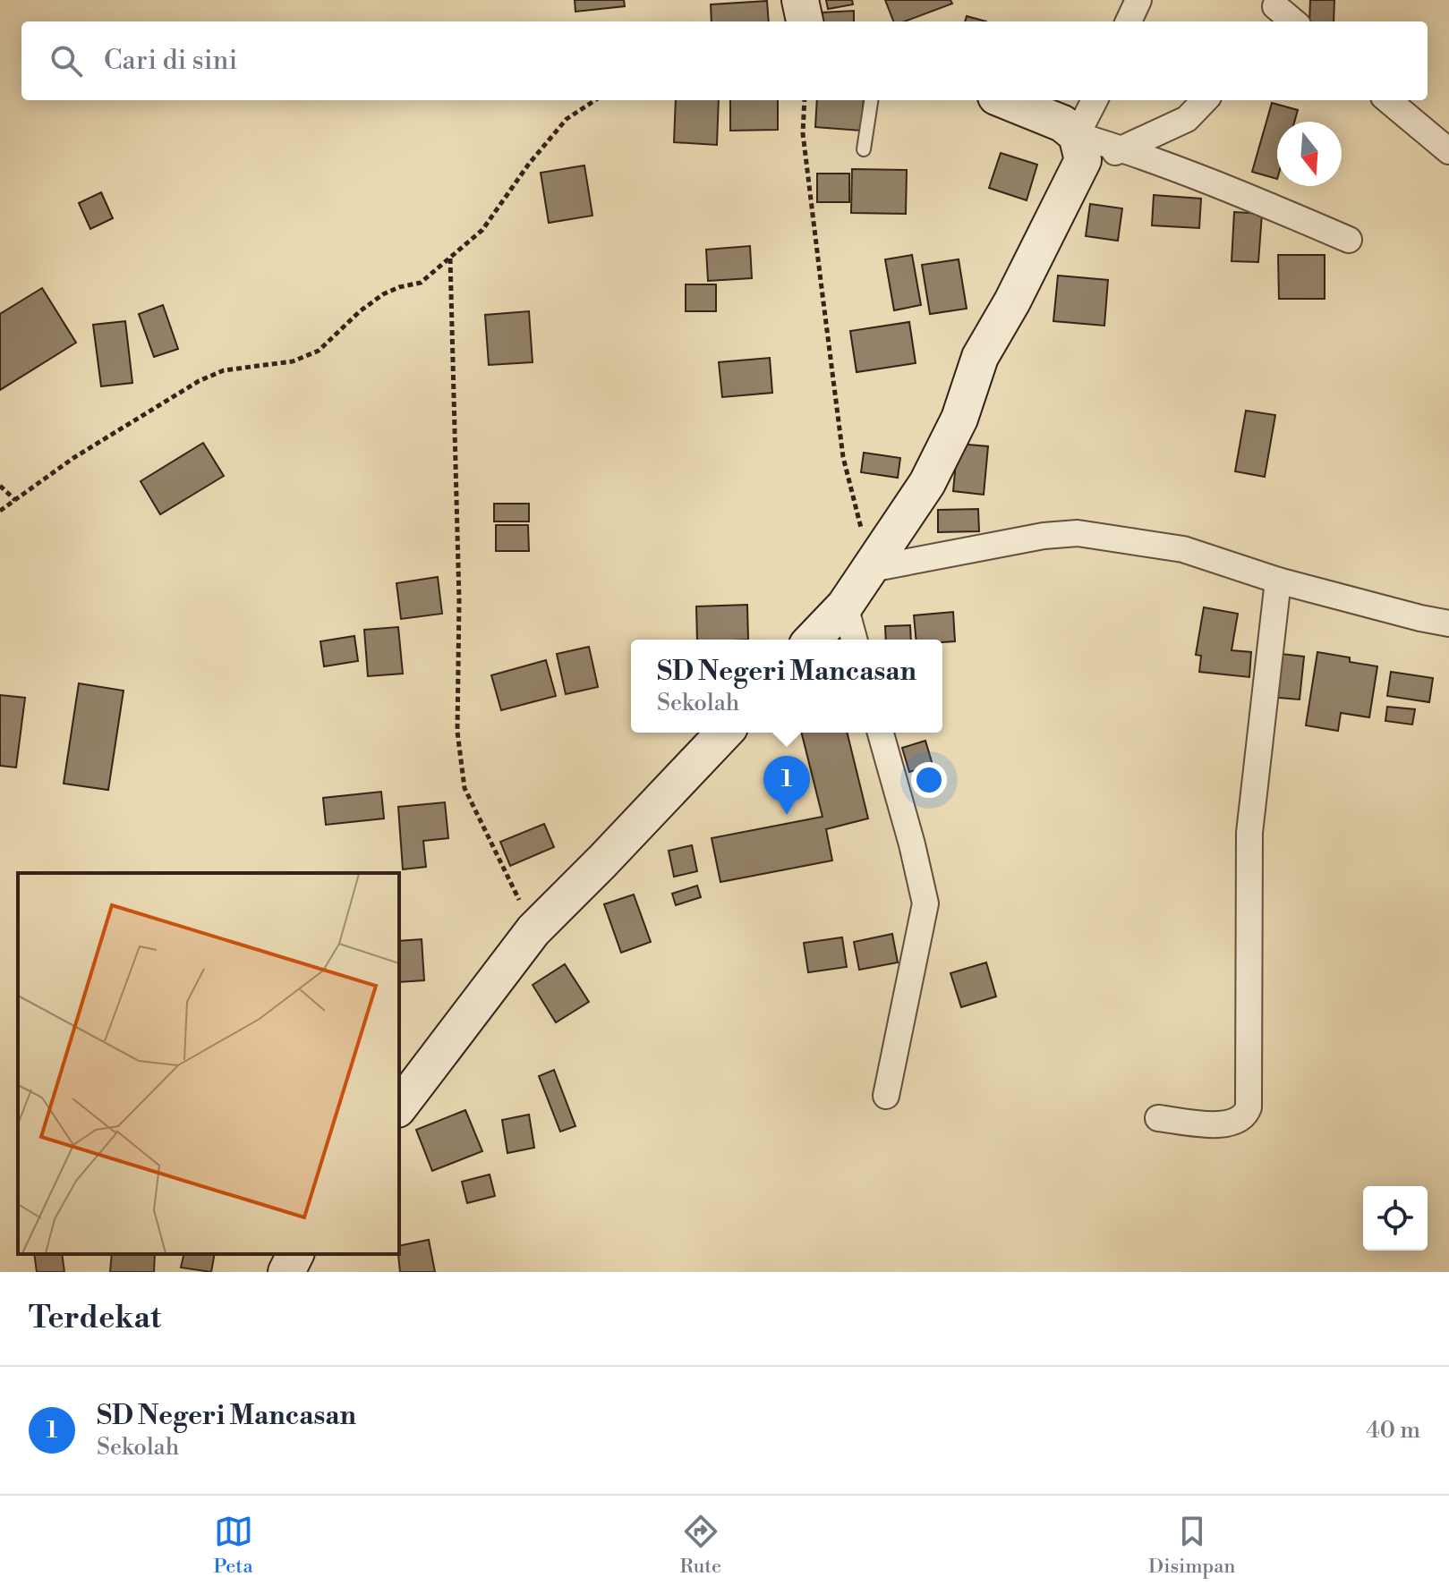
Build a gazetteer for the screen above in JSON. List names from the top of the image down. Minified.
{"north":"bottom","page":{"search":"Cari di sini","popup":["SD Negeri Mancasan","Sekolah"],"pins":"1","heading":"Terdekat","list":[{"mark":"1","name":"SD Negeri Mancasan","note":"Sekolah","value":"40 m"}],"nav":["Peta","Rute","Disimpan"]}}
